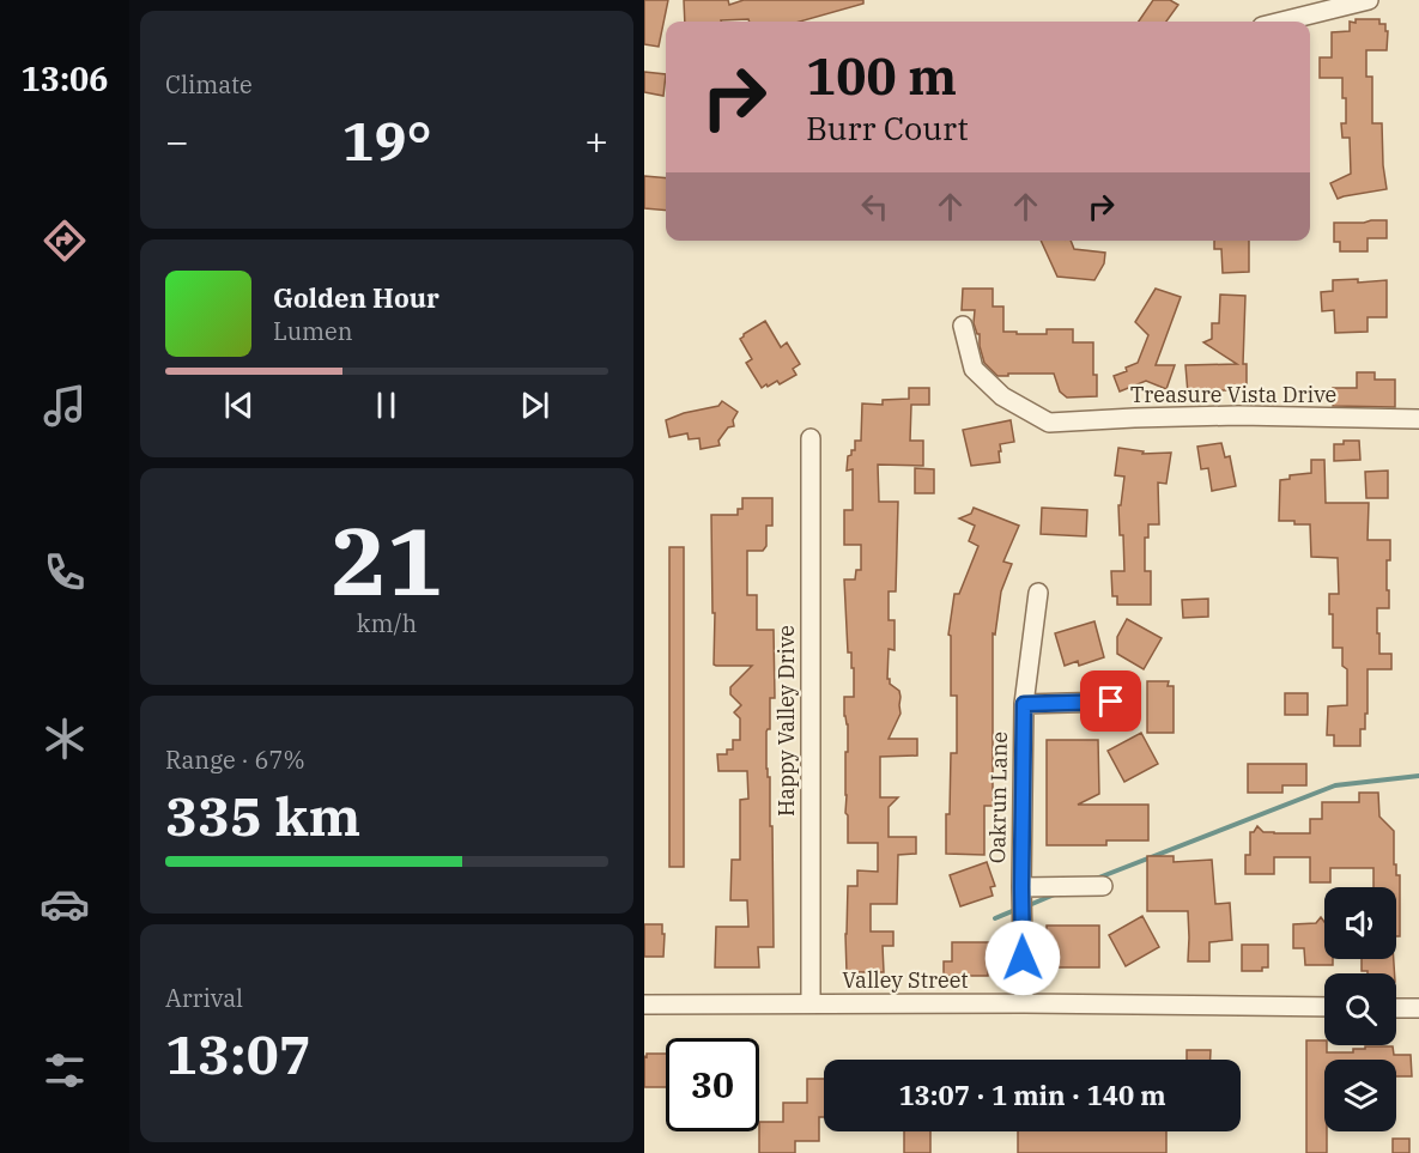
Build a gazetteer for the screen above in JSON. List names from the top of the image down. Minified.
{"streets":{"street":["Treasure Vista Drive","Happy Valley Drive","Oakrun Lane","Valley Street"]},"crossings":[["Happy Valley Drive","Valley Street"],["Oakrun Lane","Valley Street"]],"page":{"tabs":"13:06","tile":["Climate",["21","km/h"],["Range · 67%","335 km"],["Arrival","13:07"]],"turn":["100 m","Burr Court"],"heat":["−","19°","+"],"song":["Golden Hour","Lumen"],"limit":"30","trip":"13:07 · 1 min · 140 m"}}
